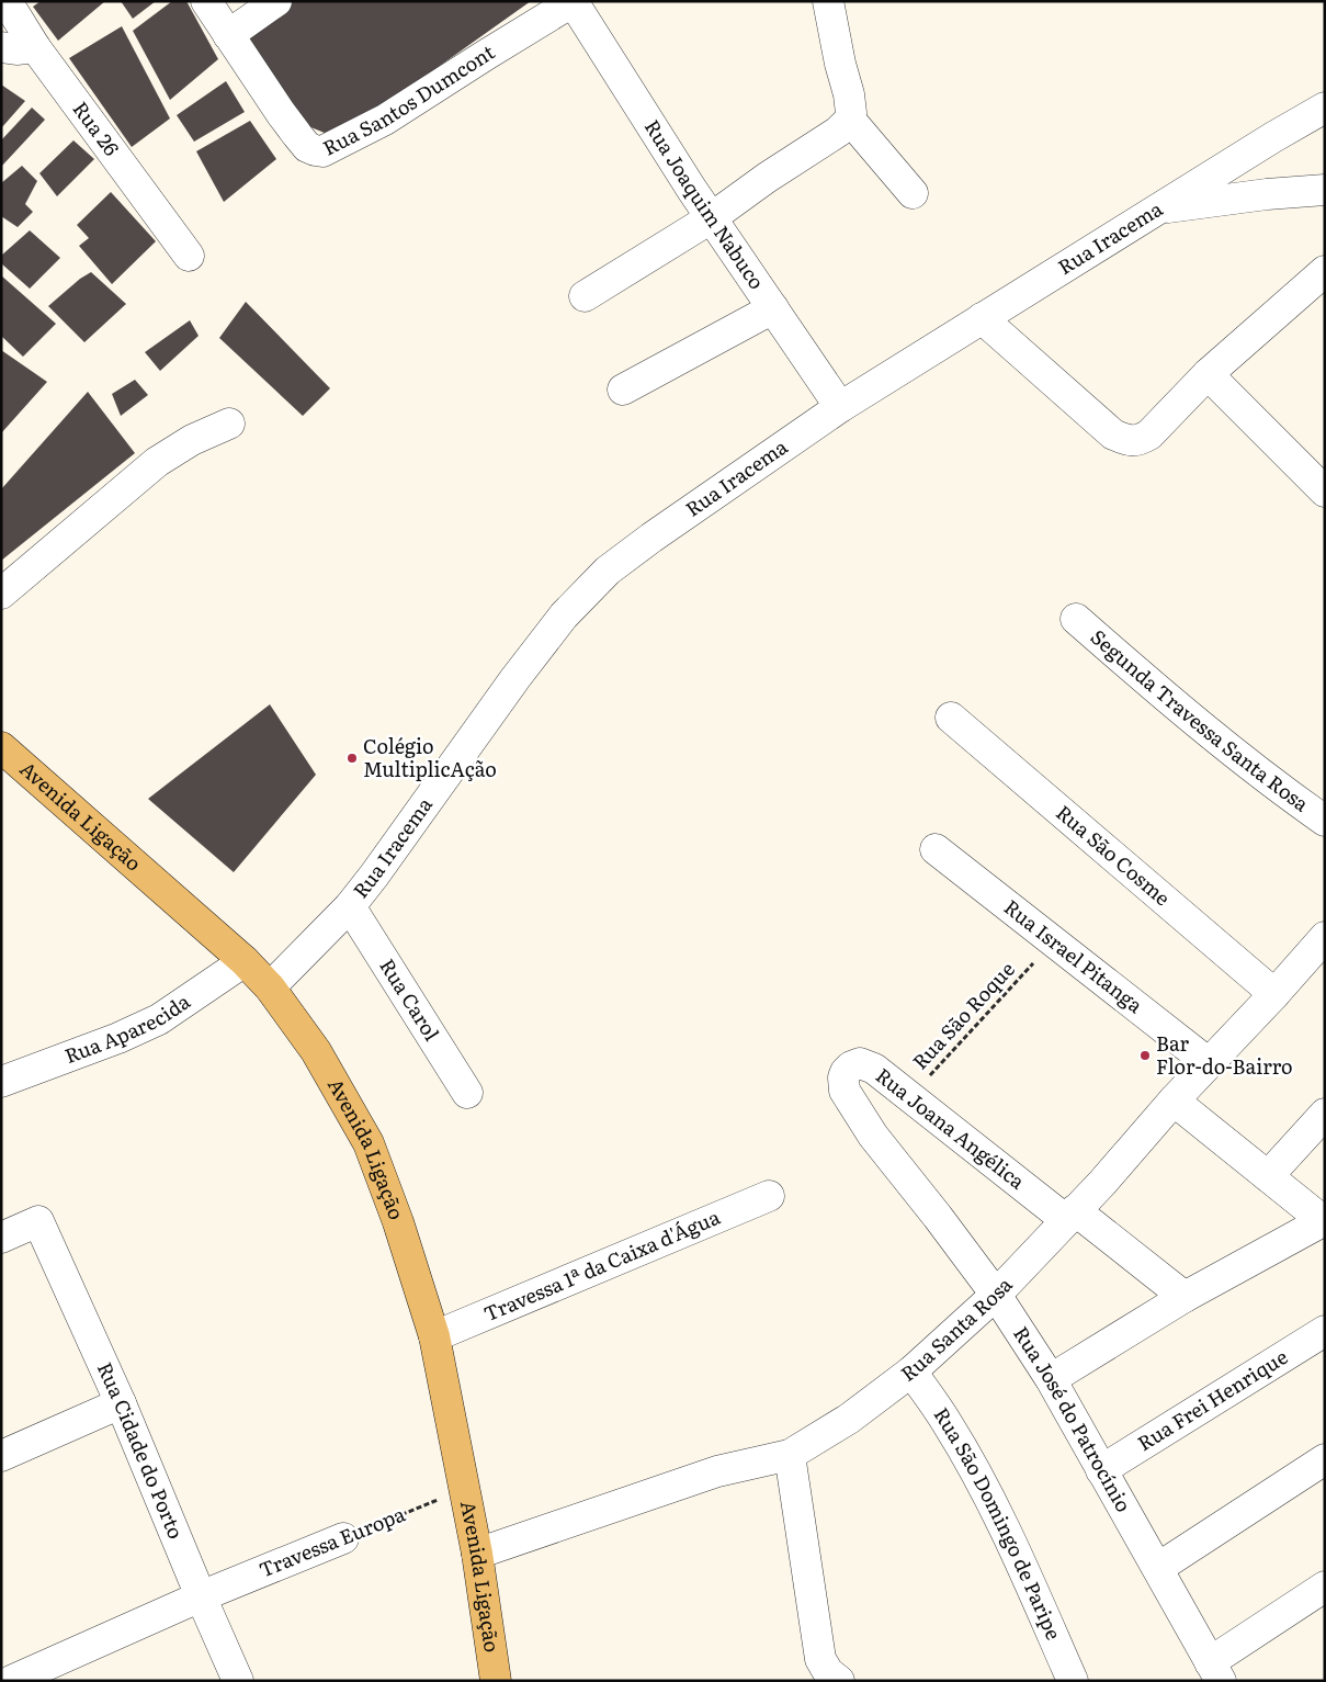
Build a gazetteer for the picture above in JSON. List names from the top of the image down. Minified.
{"streets":{"main road":["Avenida Ligação"],"street":["Rua Santos Dumcont","Rua 26","Rua Joaquim Nabuco","Rua Iracema","Segunda Travessa Santa Rosa","Rua São Cosme","Rua Israel Pitanga","Rua Carol","Rua Aparecida","Rua Joana Angélica","Travessa 1ª da Caixa d'Água","Rua Santa Rosa","Rua Frei Henrique","Rua José do Patrocínio","Rua Cidade do Porto","Rua São Domingo de Paripe","Travessa Europa"],"path":["Rua São Roque"]},"crossings":[["Rua Santos Dumcont","Rua Joaquim Nabuco"],["Rua Joaquim Nabuco","Rua Iracema"],["Rua Iracema","Avenida Ligação"],["Rua Iracema","Rua Carol"],["Avenida Ligação","Rua Aparecida"],["Avenida Ligação","Travessa 1ª da Caixa d'Água"],["Avenida Ligação","Rua Santa Rosa"],["Avenida Ligação","Travessa Europa"],["Rua São Cosme","Rua Santa Rosa"],["Rua Israel Pitanga","Rua São Roque"],["Rua Israel Pitanga","Rua Santa Rosa"],["Rua São Roque","Rua Joana Angélica"],["Rua Joana Angélica","Rua Santa Rosa"],["Rua Joana Angélica","Rua José do Patrocínio"],["Rua Santa Rosa","Rua José do Patrocínio"],["Rua Santa Rosa","Rua São Domingo de Paripe"],["Rua Frei Henrique","Rua José do Patrocínio"],["Rua Cidade do Porto","Travessa Europa"]],"places":["Colégio MultiplicAção","Bar Flor-do-Bairro"]}
